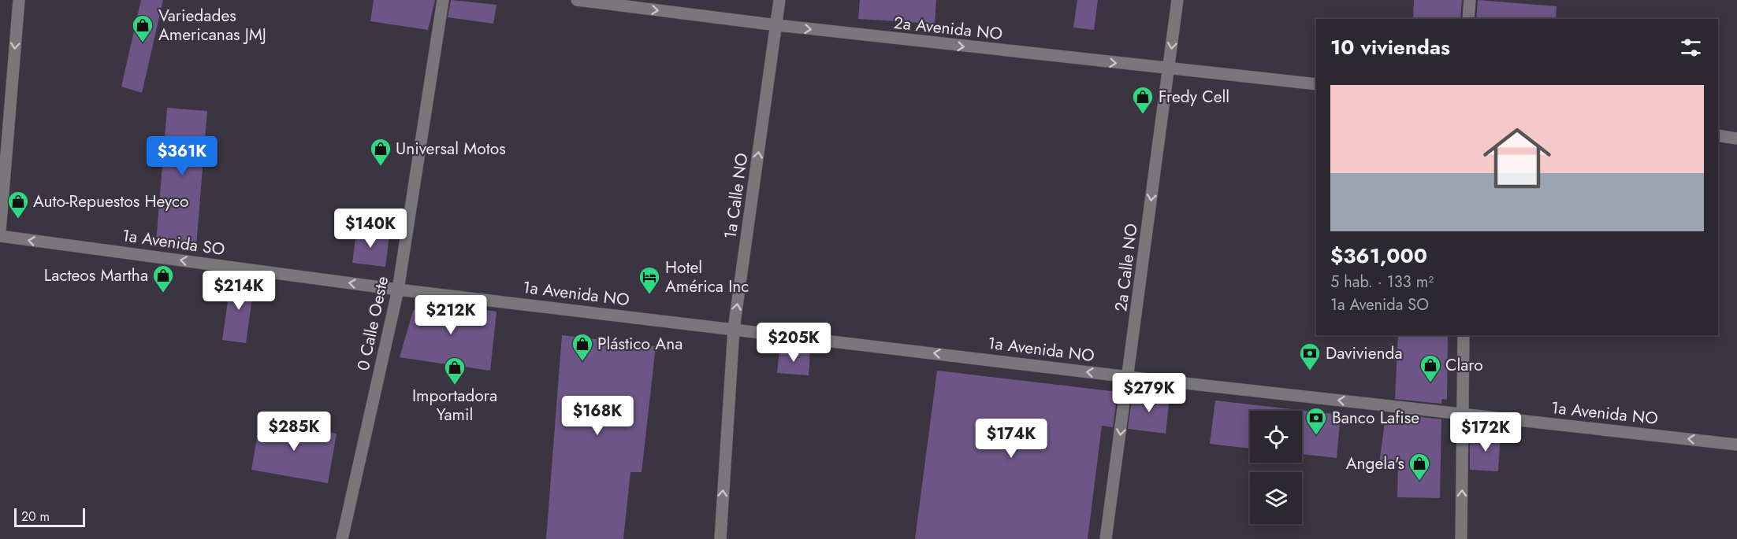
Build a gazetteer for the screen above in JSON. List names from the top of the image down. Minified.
{"streets":{"street":["2a Avenida NO","1a Calle NO","1a Avenida SO","2a Calle NO","1a Avenida NO","0 Calle Oeste"]},"crossings":[["2a Avenida NO","1a Calle NO"],["2a Avenida NO","2a Calle NO"],["1a Calle NO","1a Avenida NO"],["1a Avenida SO","1a Avenida NO"],["1a Avenida SO","0 Calle Oeste"],["2a Calle NO","1a Avenida NO"],["1a Avenida NO","0 Calle Oeste"]],"one_way":["2a Avenida NO","1a Calle NO","1a Avenida SO","2a Calle NO","1a Avenida NO"],"places":{"shop":["Variedades Americanas JMJ","Fredy Cell","Universal Motos","Auto-Repuestos Heyco","Lacteos Martha","Plástico Ana","Claro","Importadora Yamil","Angela's"],"hotel":["Hotel América Inc"],"bank":["Davivienda","Banco Lafise"]},"scale_bar":"20 m","page":{"heading":"10 viviendas","list":[{"name":"$361,000","note":"5 hab. · 133 m² · 1a Avenida SO"}],"price":["$361K","$140K","$214K","$212K","$205K","$279K","$168K","$285K","$172K","$174K"],"scale":"20 m"}}
